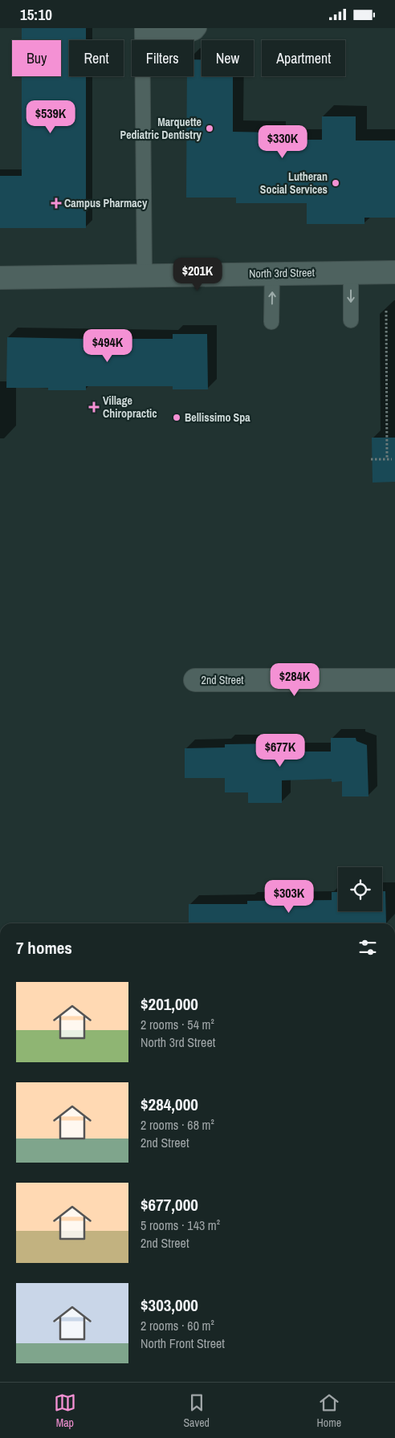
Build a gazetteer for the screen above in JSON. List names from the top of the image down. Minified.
{"streets":{"street":["North 3rd Street","2nd Street"]},"places":{"other":["Marquette Pediatric Dentistry","Lutheran Social Services","Bellissimo Spa"],"health":["Campus Pharmacy","Village Chiropractic"]},"page":{"status":"15:10","chip":["Buy","Rent","Filters","New","Apartment"],"price":["$539K","$330K","$201K","$494K","$284K","$677K","$303K"],"heading":"7 homes","list":[{"name":"$201,000","note":"2 rooms · 54 m² · North 3rd Street"},{"name":"$284,000","note":"2 rooms · 68 m² · 2nd Street"},{"name":"$677,000","note":"5 rooms · 143 m² · 2nd Street"},{"name":"$303,000","note":"2 rooms · 60 m² · North Front Street"}],"tabs":["Map","Saved","Home"]}}
